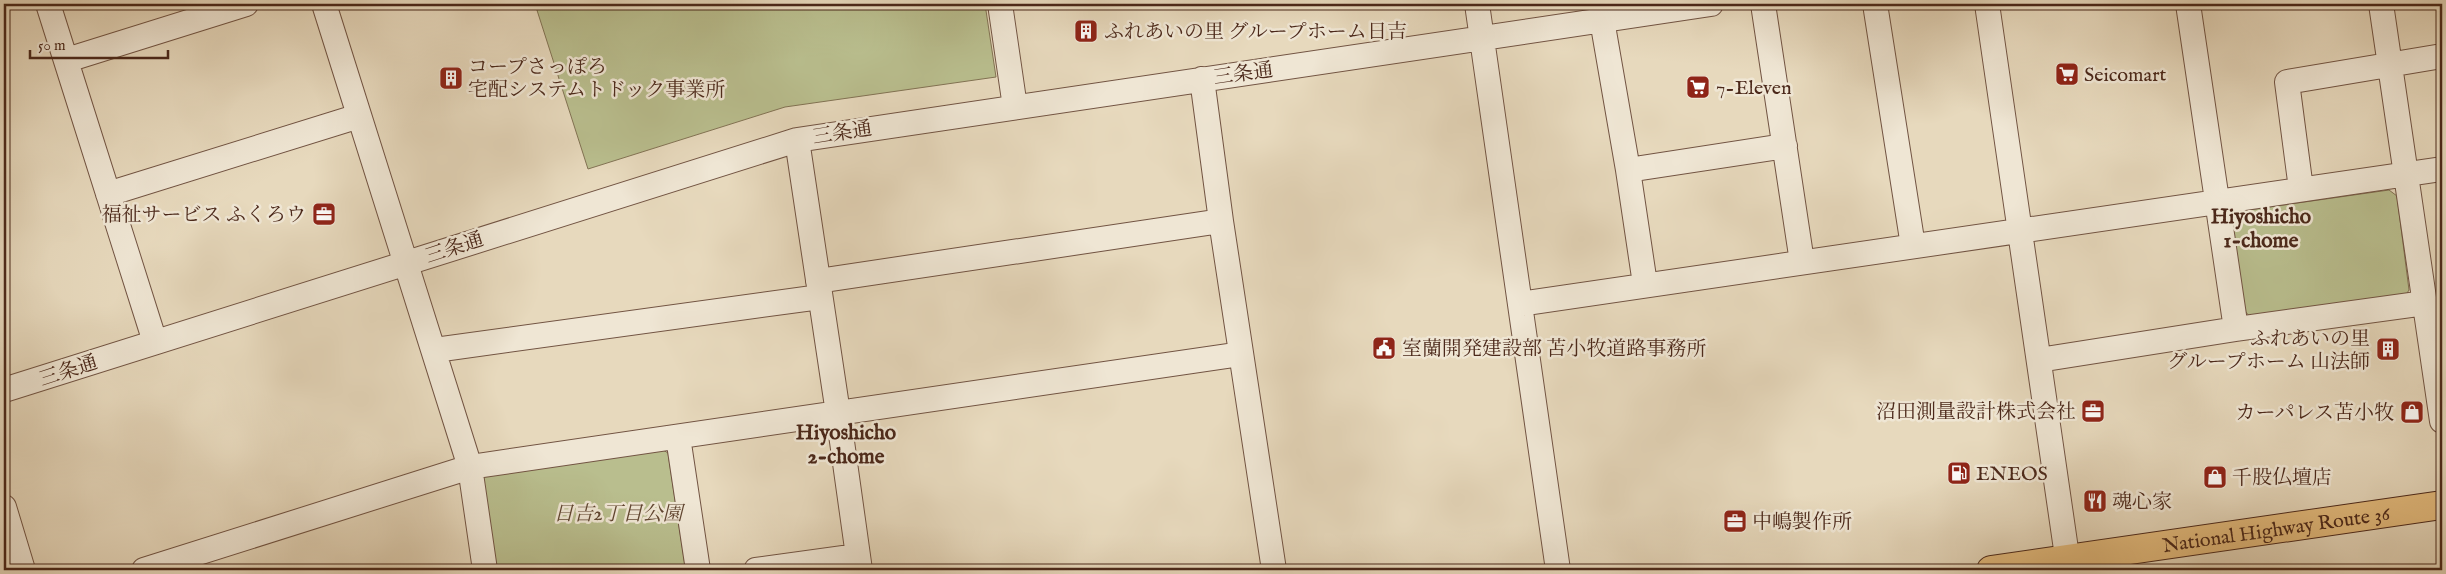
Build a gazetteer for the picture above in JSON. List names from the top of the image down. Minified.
{"streets":{"highway":["National Highway Route 36"],"street":["三条通"]},"districts":["Hiyoshicho 1-chome","Hiyoshicho 2-chome"],"parks":["日吉2丁目公園"],"places":{"building":["ふれあいの里 グループホーム日吉","コープさっぽろ 宅配システムトドック事業所","ふれあいの里 グループホーム 山法師"],"supermarket":["Seicomart","7-Eleven"],"office":["福祉サービス ふくろウ","沼田測量設計株式会社","中嶋製作所"],"public building":["室蘭開発建設部 苫小牧道路事務所"],"shop":["カーパレス苫小牧","千股仏壇店"],"fuel station":["ENEOS"],"restaurant":["魂心家"]},"scale_bar":"50 m"}
